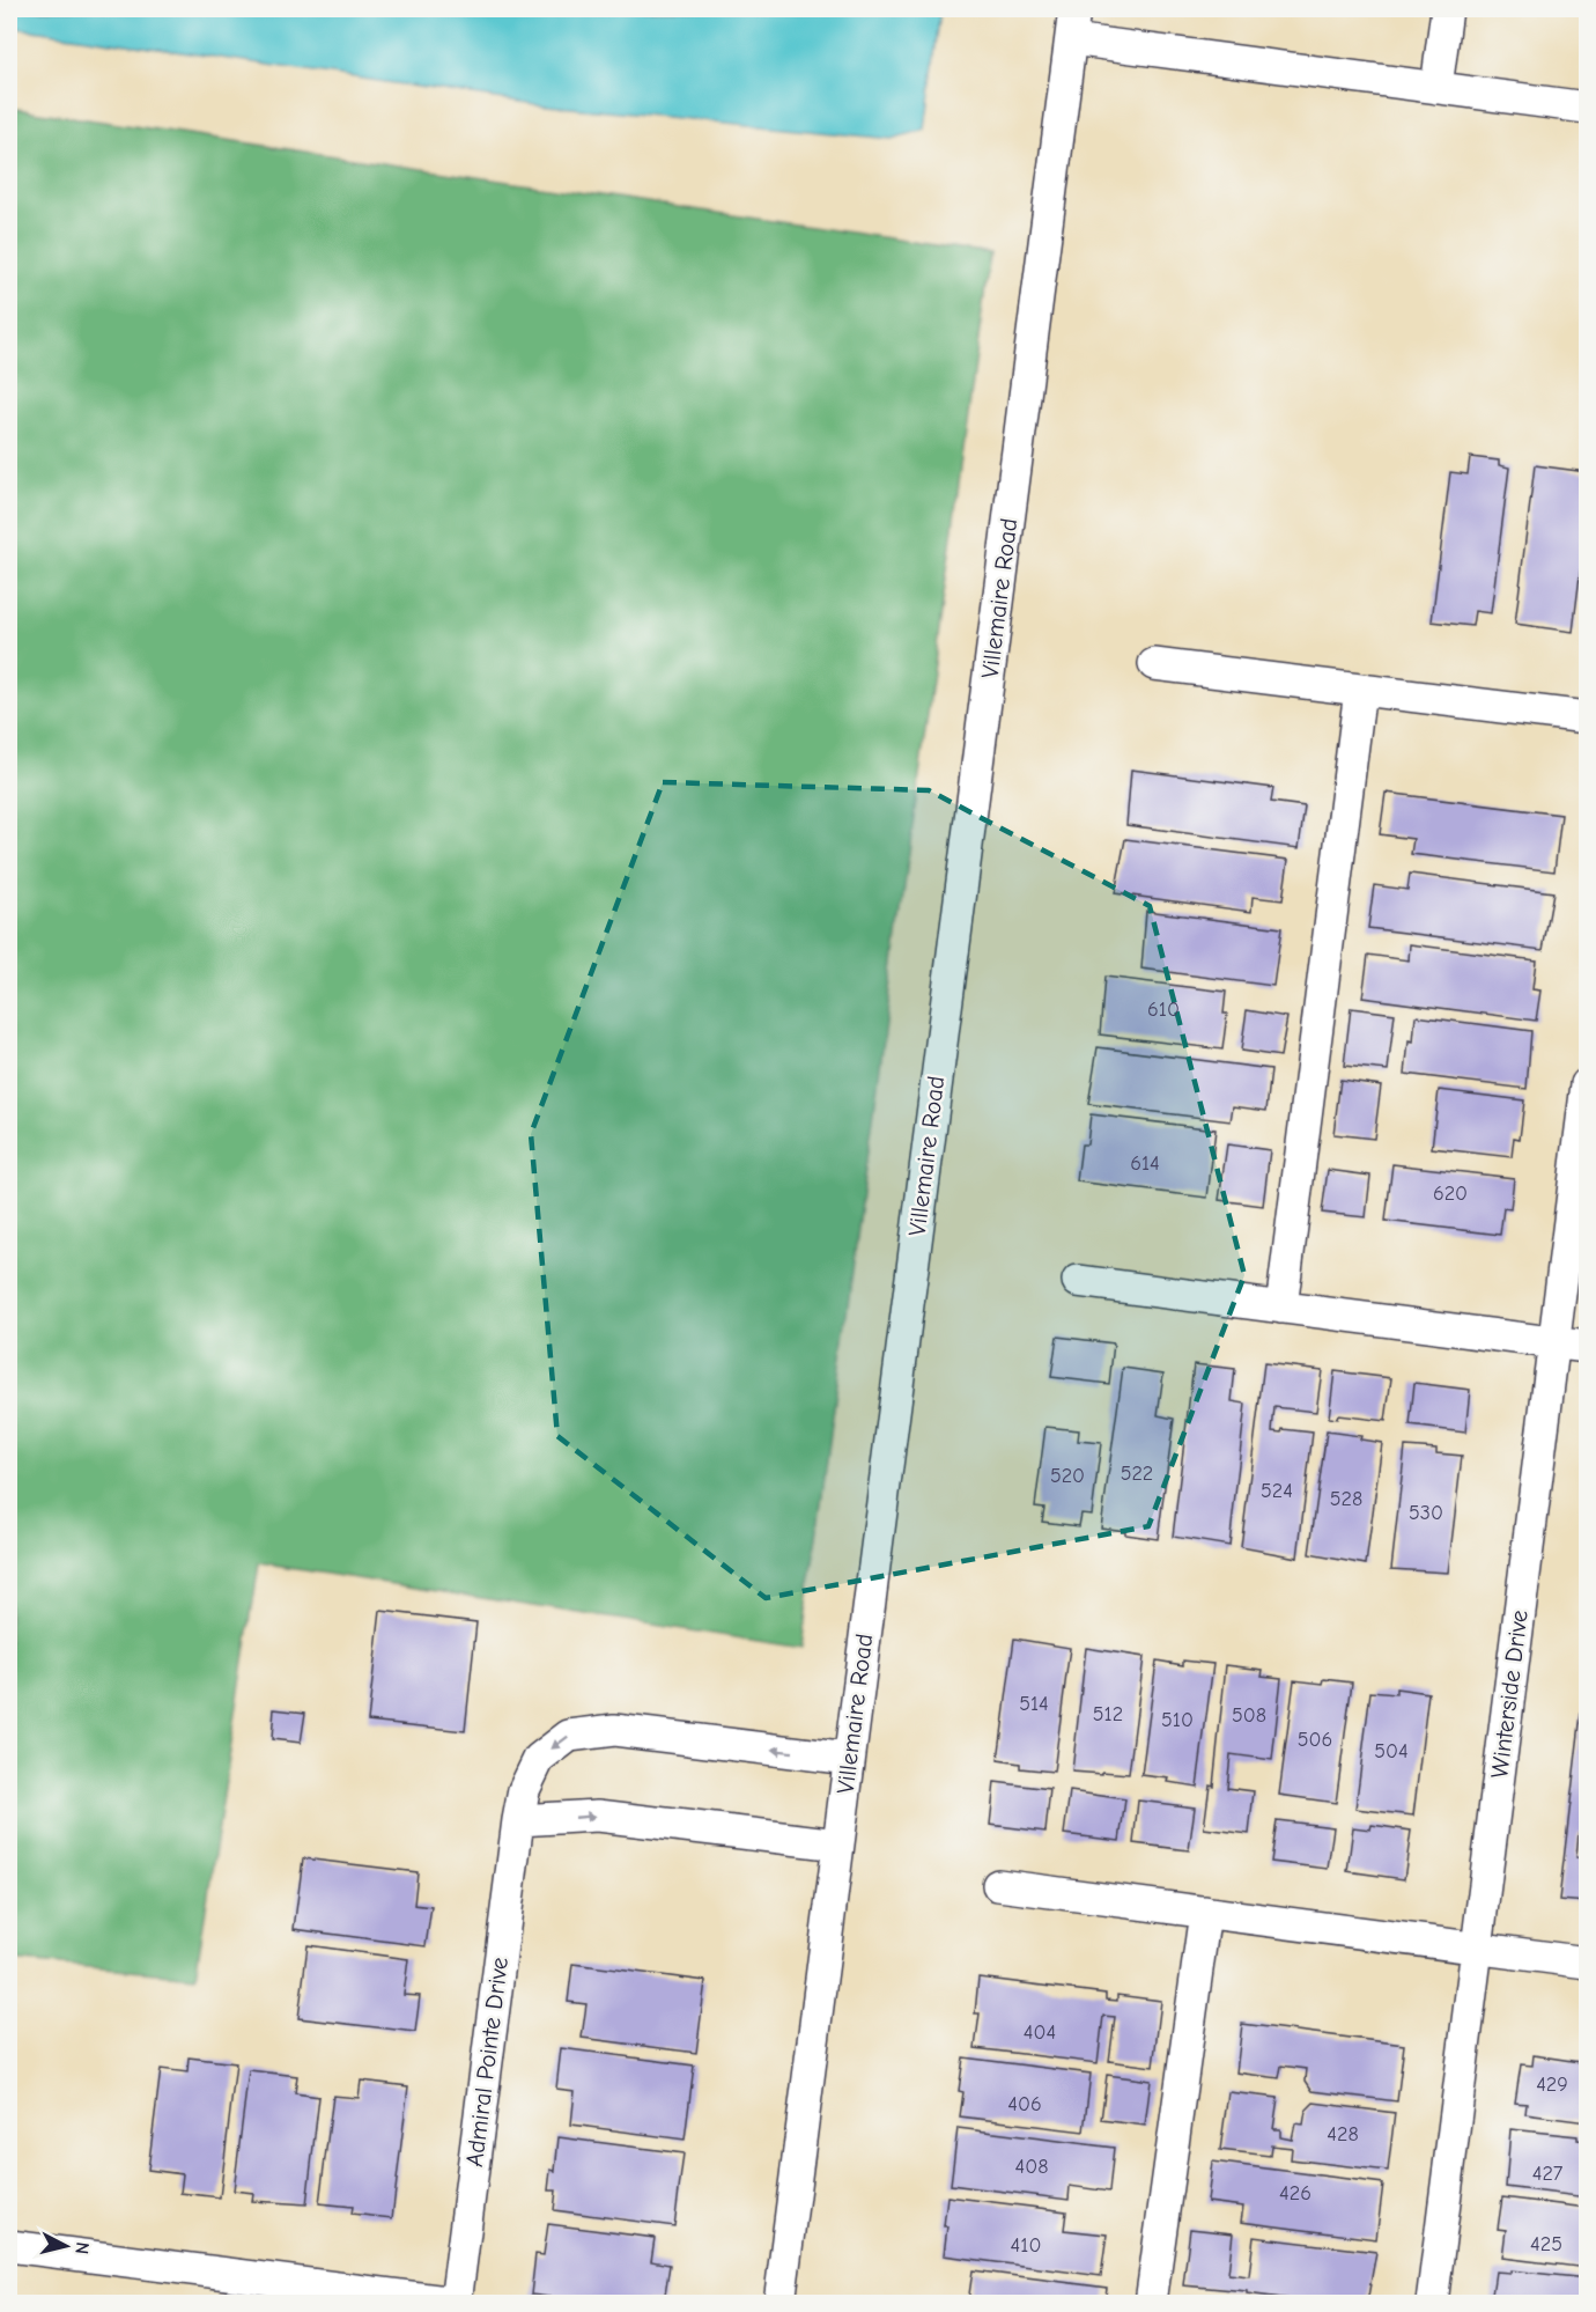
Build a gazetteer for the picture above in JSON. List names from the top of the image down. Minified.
{"streets":{"street":["Villemaire Road","Winterside Drive","Admiral Pointe Drive"]},"crossings":[["Villemaire Road","Admiral Pointe Drive"]],"house_numbers":["610","614","620","522","520","524","528","530","514","512","508","510","506","504","404","429","406","428","408","427","426","425","410"],"north":"right"}
